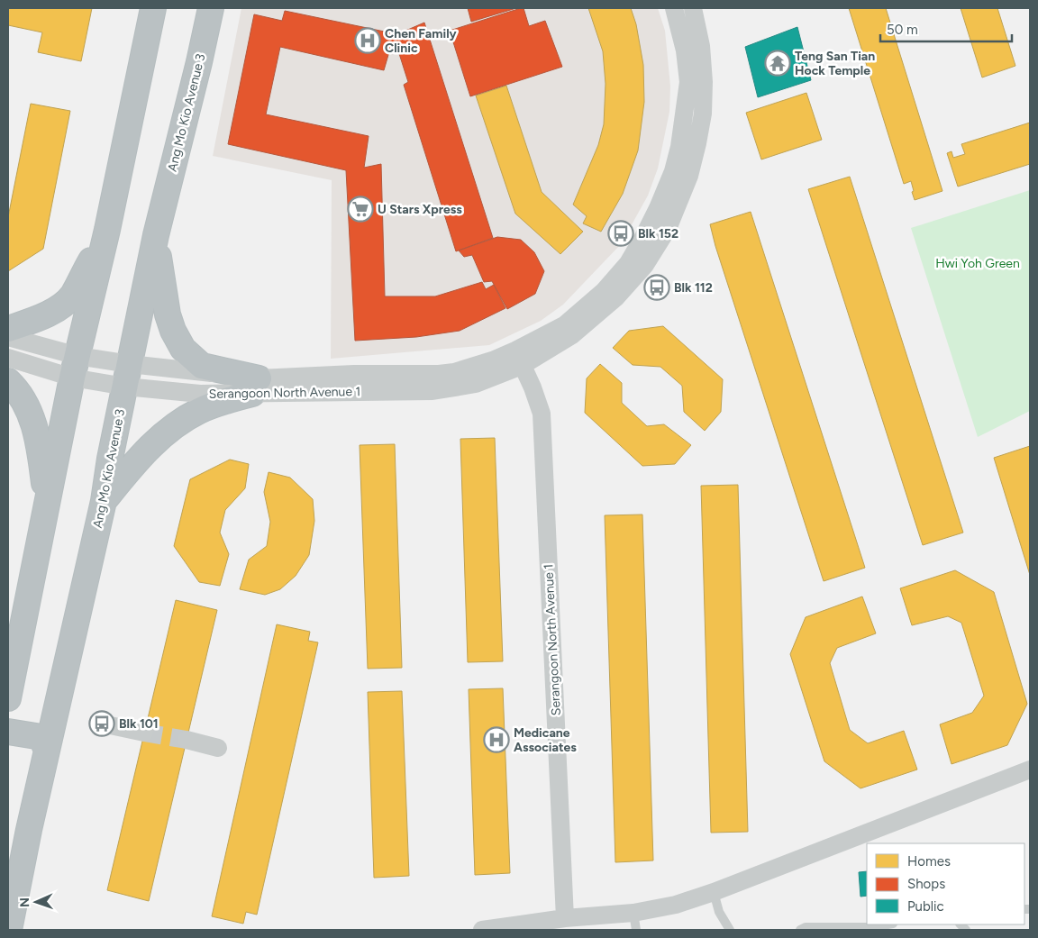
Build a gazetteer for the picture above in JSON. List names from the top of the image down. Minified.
{"streets":{"highway":["Ang Mo Kio Avenue 3"],"street":["Serangoon North Avenue 1"]},"crossings":[["Ang Mo Kio Avenue 3","Serangoon North Avenue 1"]],"parks":["Hwi Yoh Green"],"places":{"hospital":["Chen Family Clinic","Medicane Associates"],"temple":["Teng San Tian Hock Temple"],"supermarket":["U Stars Xpress"],"bus stop":["Blk 152","Blk 112","Blk 101"]},"legend":["Homes","Shops","Public"],"scale_bar":"50 m","north":"left"}
